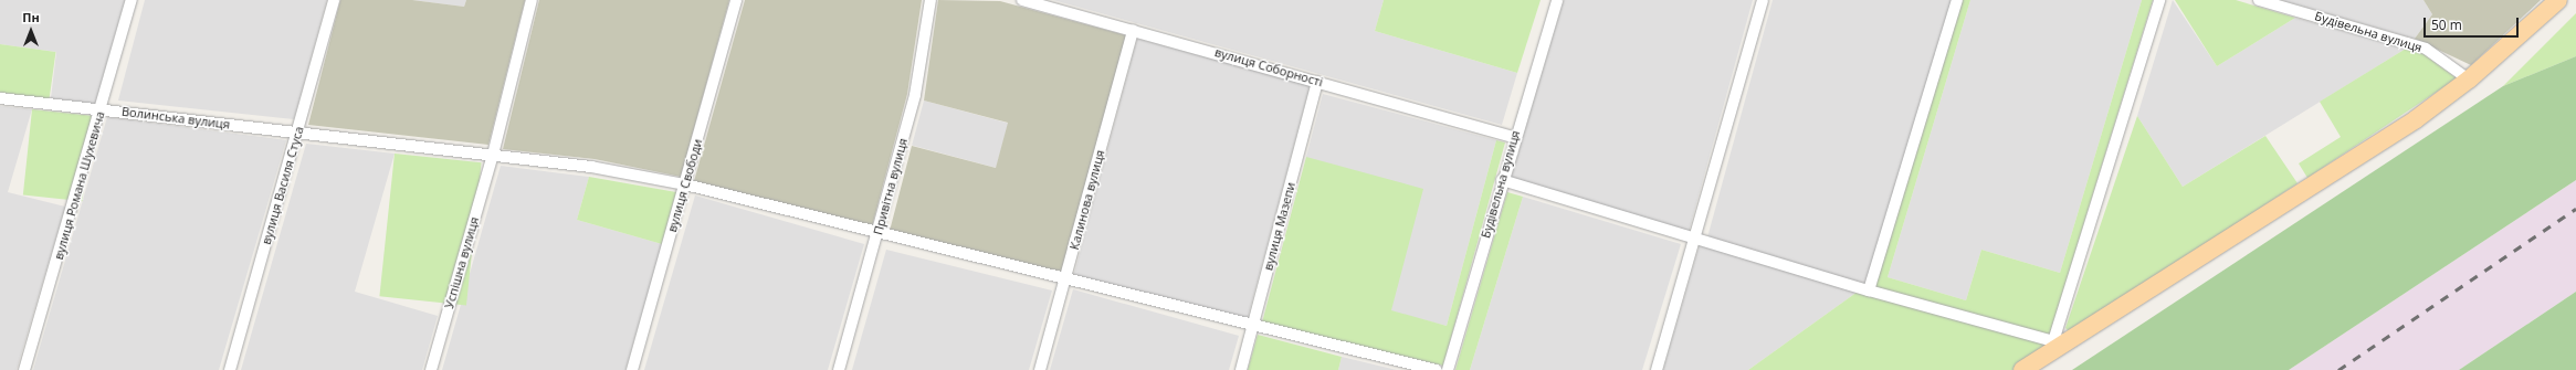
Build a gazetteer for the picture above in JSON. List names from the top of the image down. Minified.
{"streets":{"street":["Будівельна вулиця","вулиця Соборності","Волинська вулиця","вулиця Романа Шухевича","вулиця Василя Стуса","вулиця Свободи","Привітна вулиця","Калинова вулиця","вулиця Мазепи","Успішна вулиця"]},"crossings":[["Будівельна вулиця","вулиця Соборності"],["вулиця Соборності","Калинова вулиця"],["вулиця Соборності","вулиця Мазепи"],["Волинська вулиця","вулиця Романа Шухевича"],["Волинська вулиця","вулиця Василя Стуса"],["Волинська вулиця","вулиця Свободи"],["Волинська вулиця","Привітна вулиця"],["Волинська вулиця","Калинова вулиця"],["Волинська вулиця","вулиця Мазепи"],["Волинська вулиця","Успішна вулиця"]],"scale_bar":"50 m","north":"top"}
